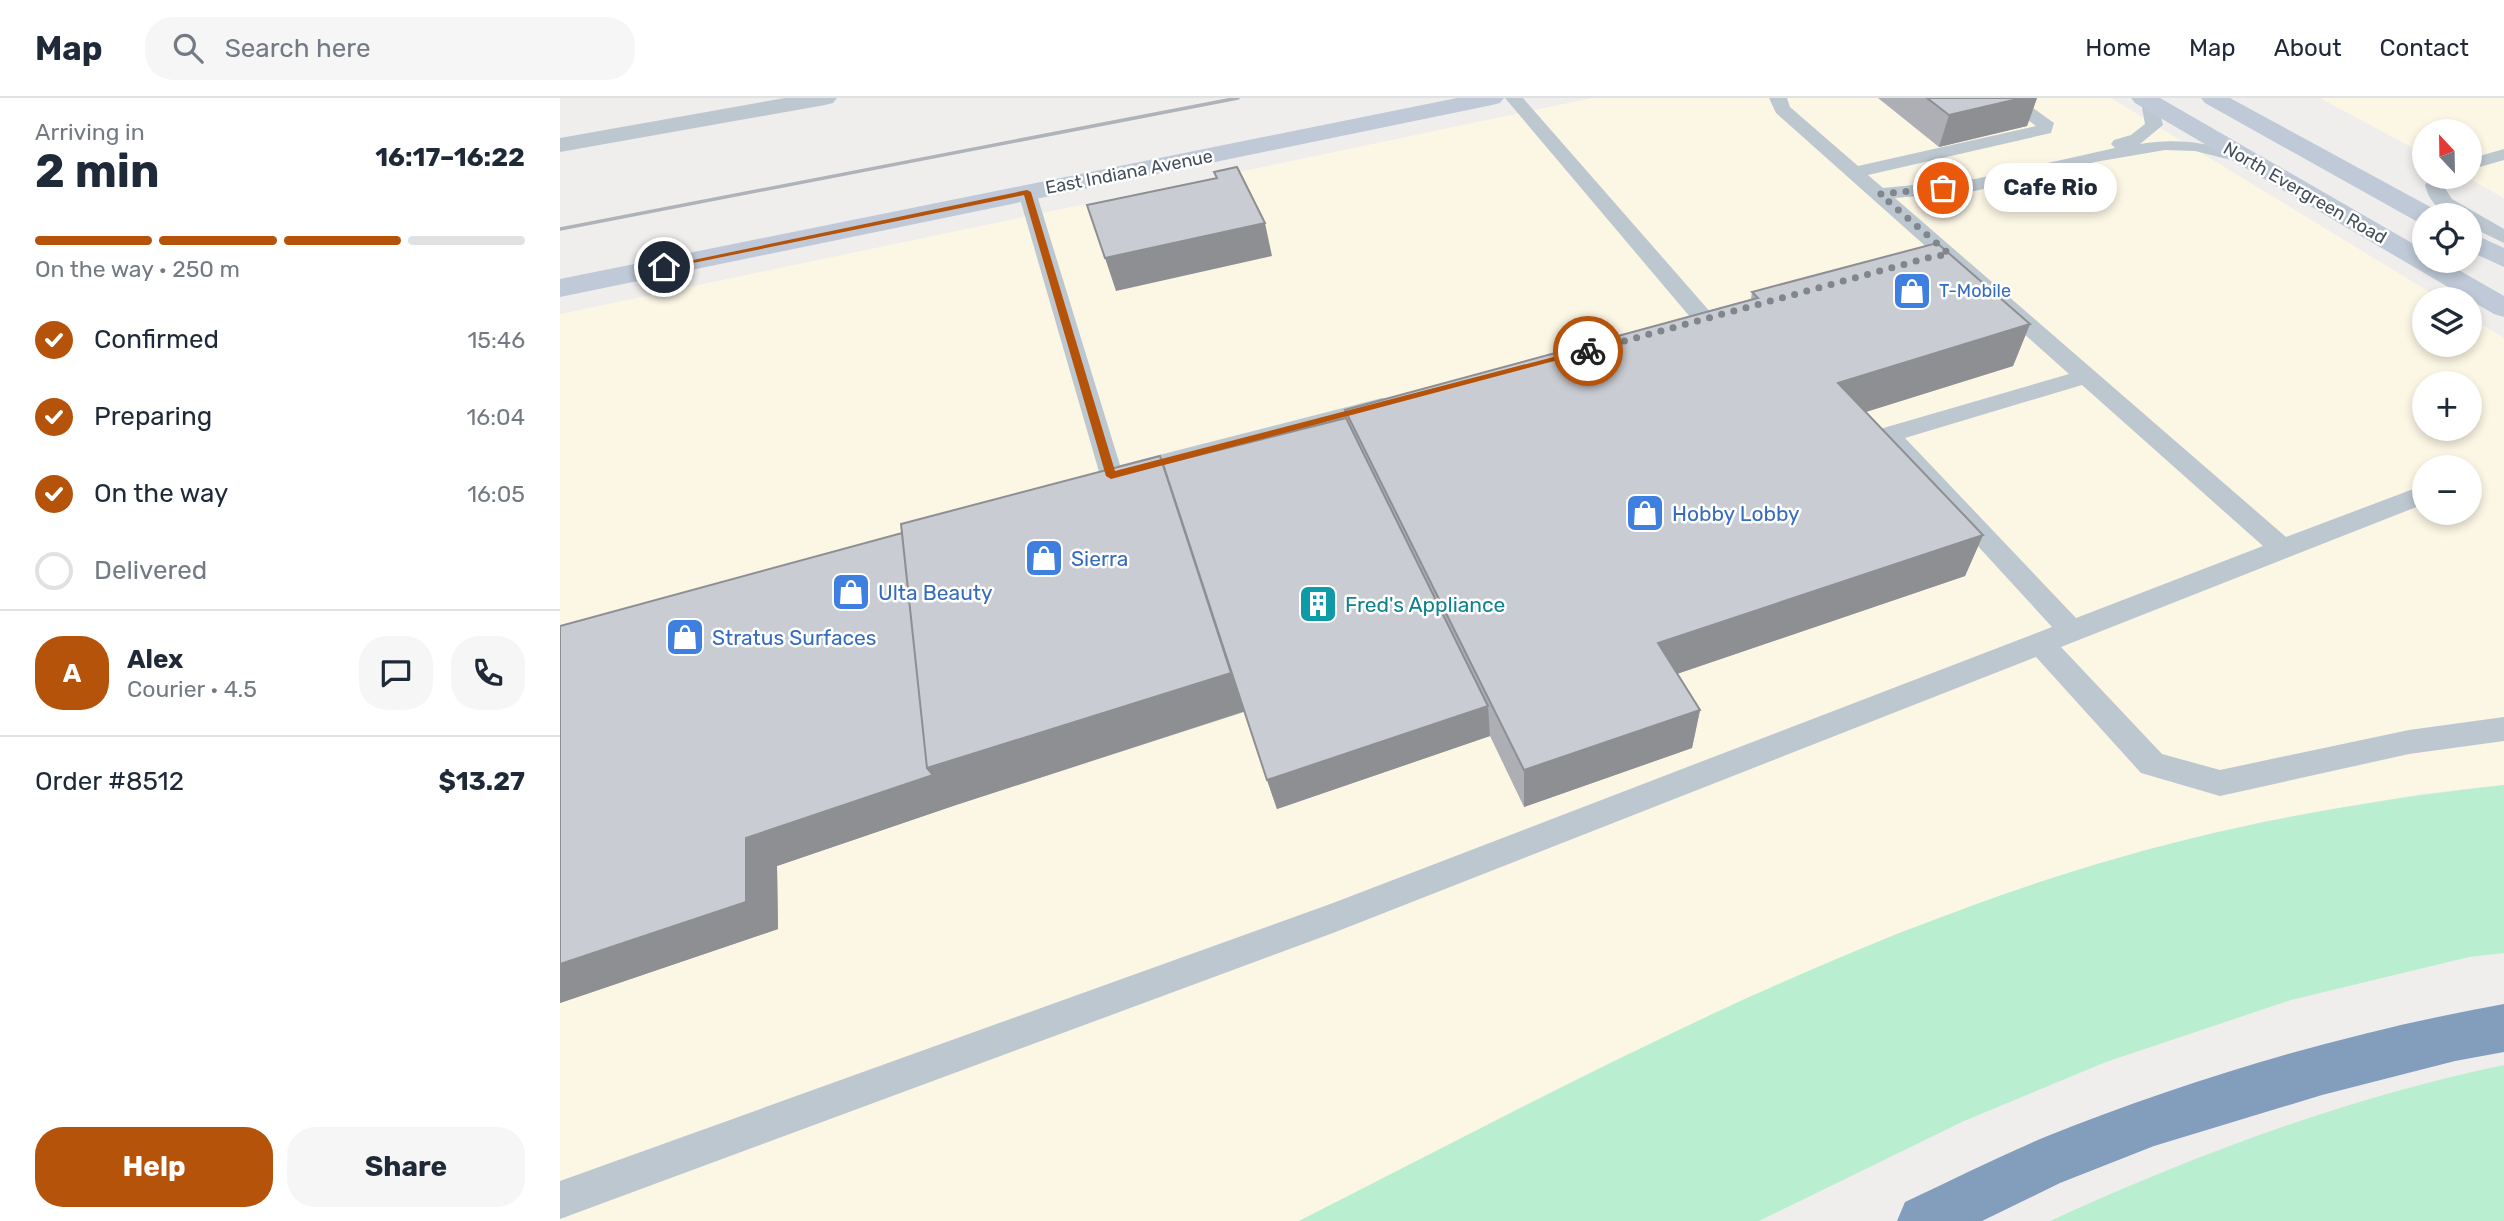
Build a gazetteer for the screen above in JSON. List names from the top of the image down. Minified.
{"streets":{"main road":["East Indiana Avenue","North Evergreen Road"]},"places":{"other":["Cafe Rio"],"shop":["T-Mobile","Hobby Lobby","Sierra","Ulta Beauty","Stratus Surfaces"],"building":["Fred's Appliance"]},"north":"top","page":{"header":"Map","search":"Search here","nav":["Home","Map","About","Contact"],"heading":["2 min","Arriving in","16:17–16:22"],"panel":["Alex","Courier · 4.5","Order #8512","$13.27"],"map_buttons":["+","−"],"bubble":"Cafe Rio","bar":"On the way · 250 m","list":[["Confirmed","15:46"],["Preparing","16:04"],["On the way","16:05"],"Delivered"],"round":"A","buttons":["Help","Share"]}}
